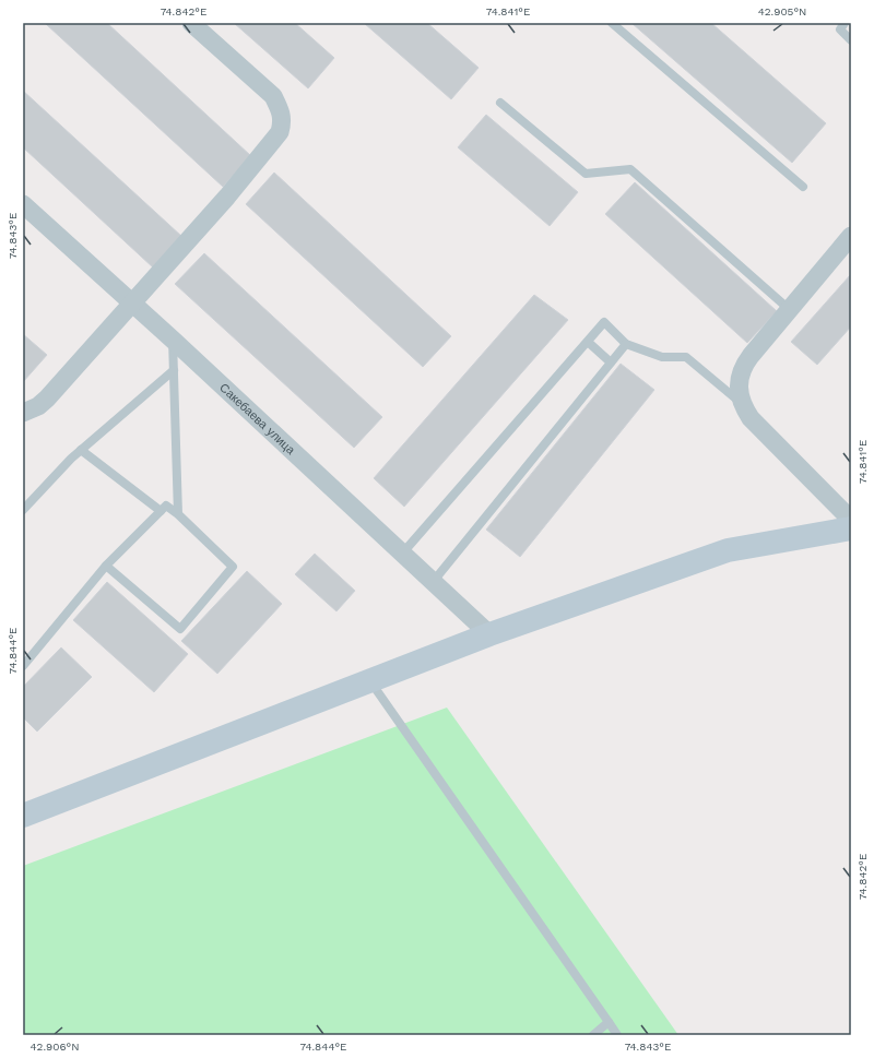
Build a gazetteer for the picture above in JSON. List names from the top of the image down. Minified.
{"streets":{"street":["Сакебаева улица"]},"coordinates":["74.842°E","74.841°E","42.905°N","74.843°E","74.844°E","42.906°N"]}
